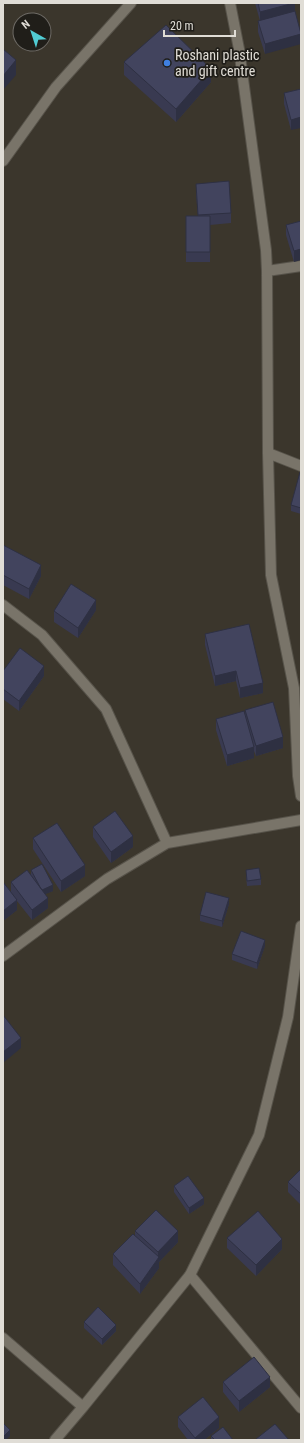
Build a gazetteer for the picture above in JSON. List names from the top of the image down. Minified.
{"places":["Roshani plastic and gift centre"],"scale_bar":"20 m","north":"top left"}
